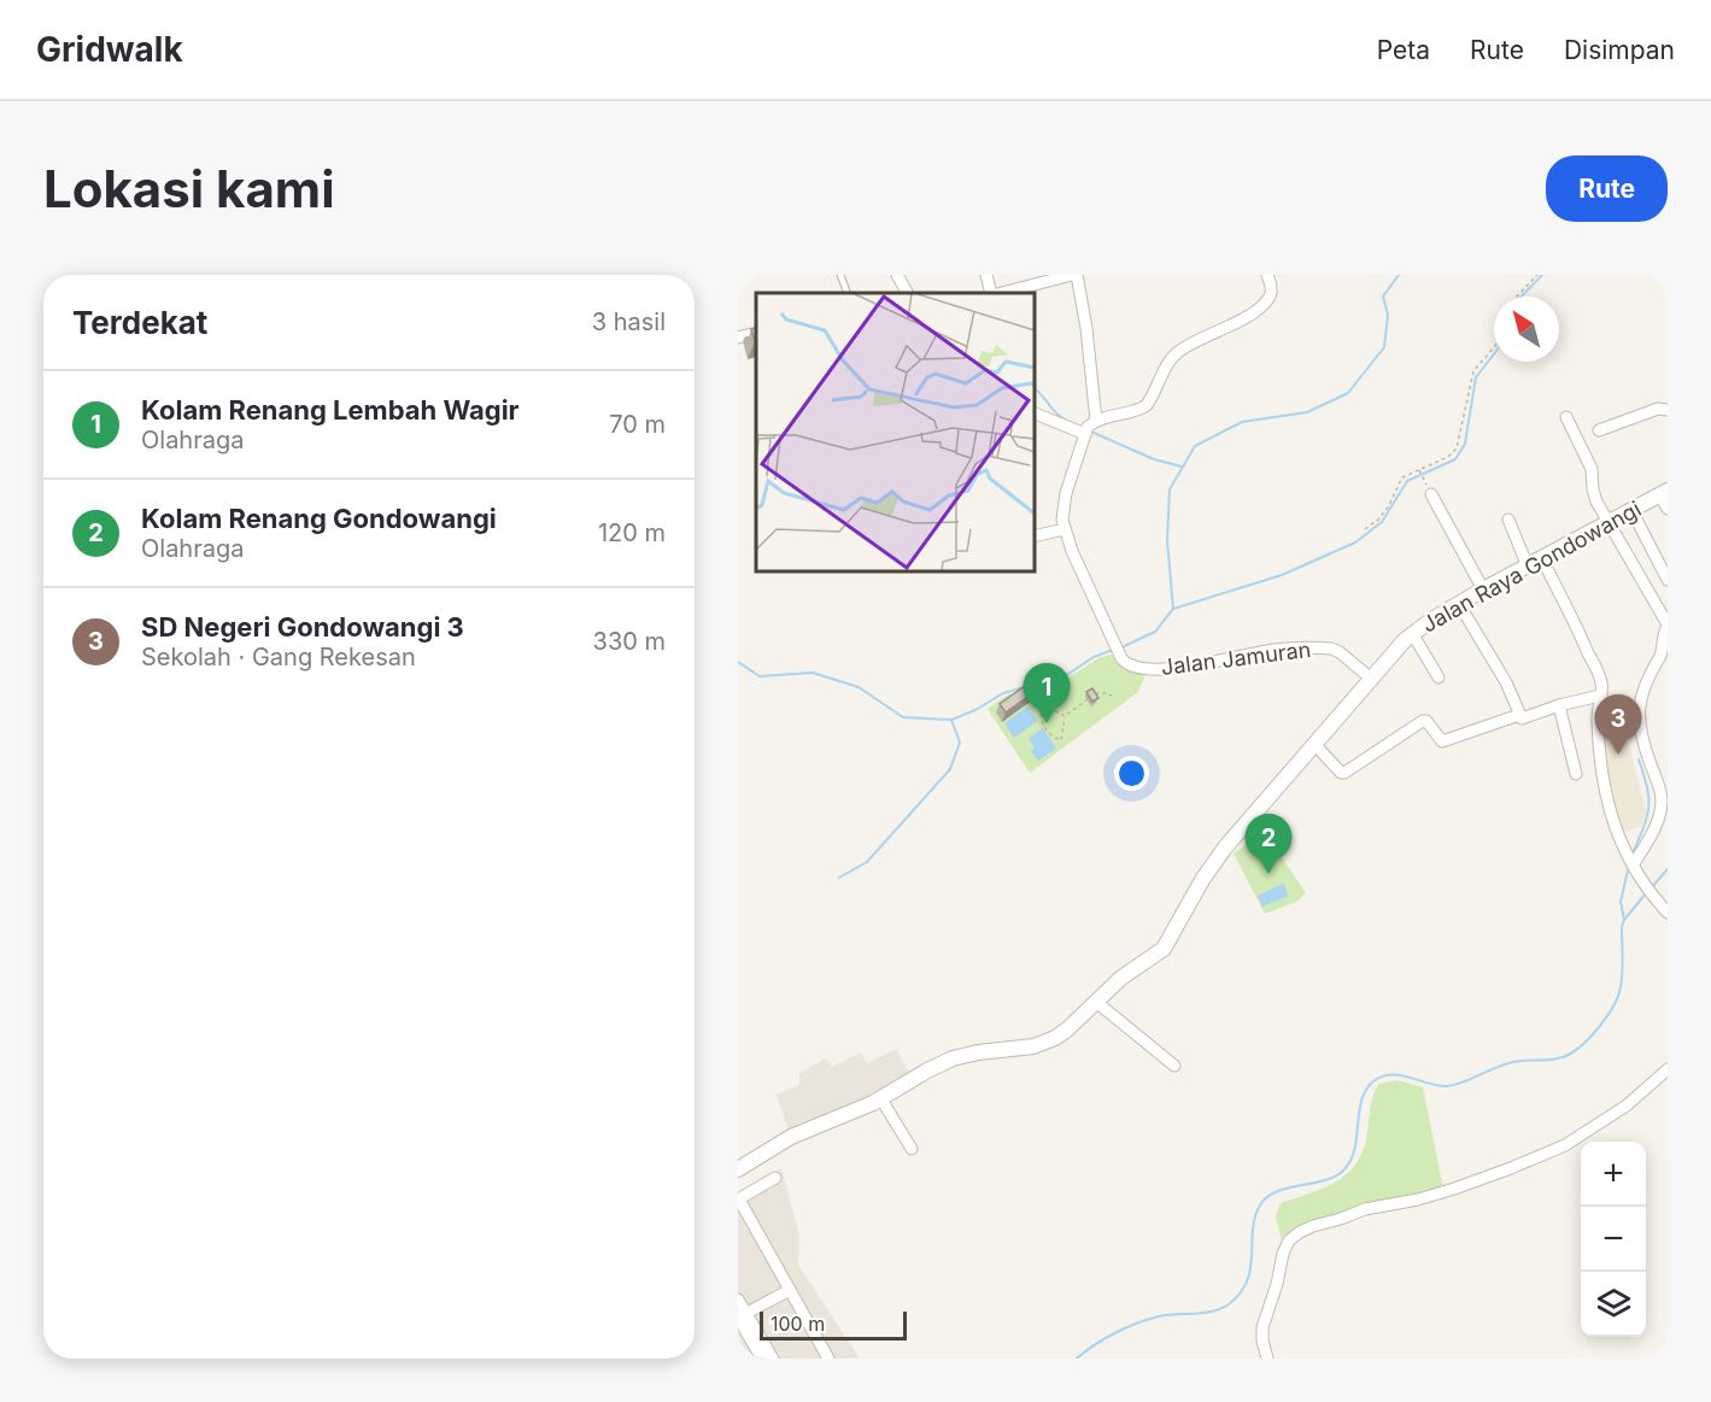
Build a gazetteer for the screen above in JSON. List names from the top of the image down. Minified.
{"streets":{"street":["Jalan Raya Gondowangi","Jalan Jamuran"]},"crossings":[["Jalan Raya Gondowangi","Jalan Jamuran"]],"scale_bar":"100 m","north":"top left","page":{"header":"Gridwalk","nav":["Peta","Rute","Disimpan"],"buttons":"Rute","title":"Lokasi kami","heading":["Terdekat","3 hasil"],"list":[{"mark":"1","name":"Kolam Renang Lembah Wagir","note":"Olahraga","value":"70 m"},{"mark":"2","name":"Kolam Renang Gondowangi","note":"Olahraga","value":"120 m"},{"mark":"3","name":"SD Negeri Gondowangi 3","note":"Sekolah · Gang Rekesan","value":"330 m"}],"pins":["1","3","2"],"map_buttons":["+","−"],"scale":"100 m"}}
